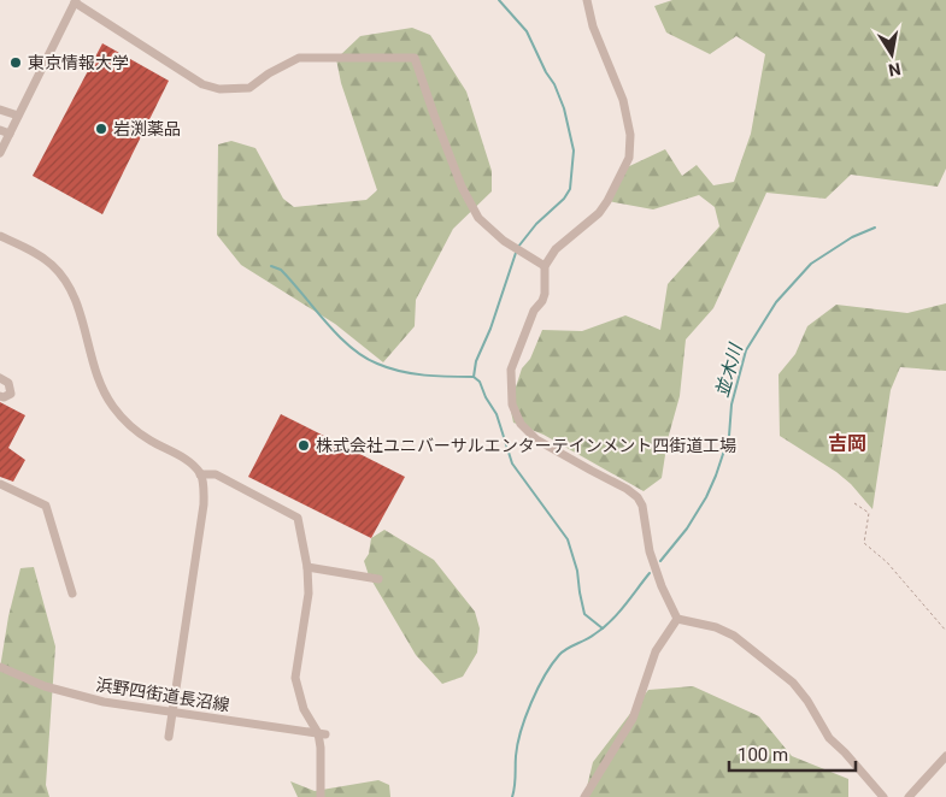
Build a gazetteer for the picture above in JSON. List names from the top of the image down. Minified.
{"streets":{"street":["浜野四街道長沼線"]},"districts":["吉岡"],"water":["並木川"],"places":["東京情報大学","岩渕薬品","株式会社ユニバーサルエンターテインメント四街道工場"],"scale_bar":"100 m","north":"bottom"}
